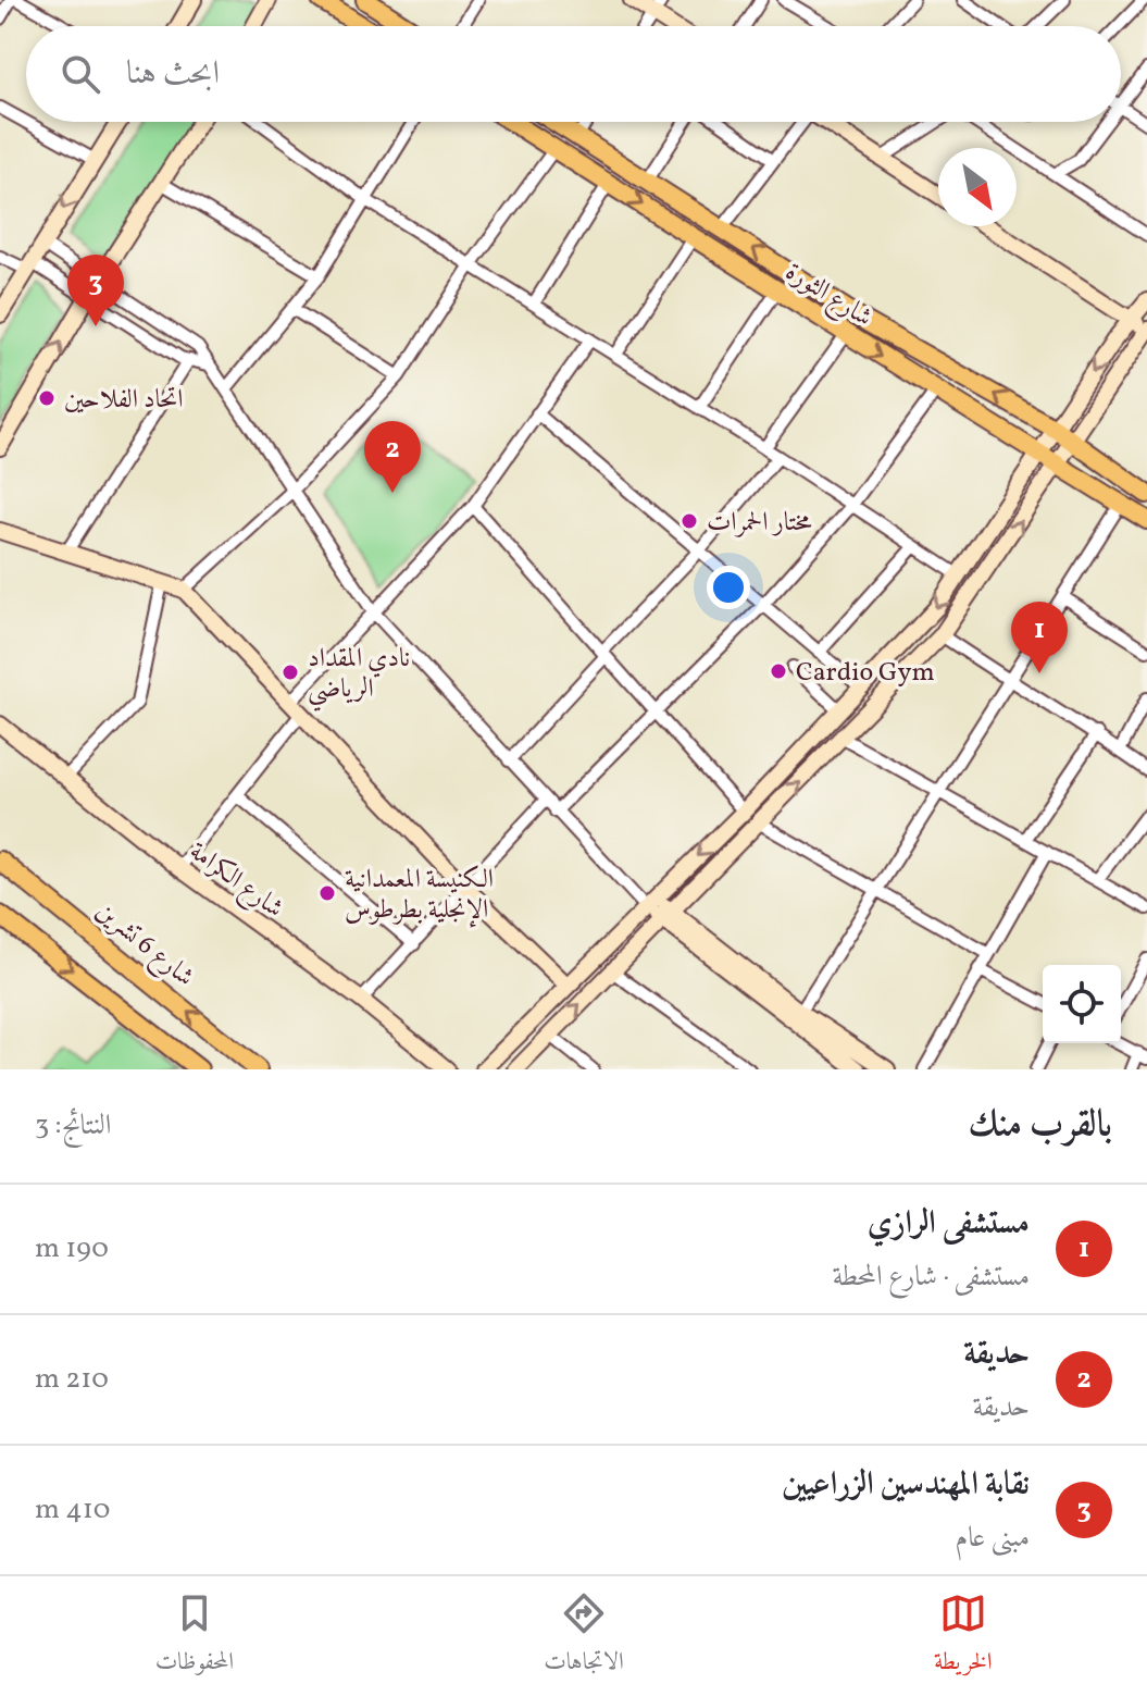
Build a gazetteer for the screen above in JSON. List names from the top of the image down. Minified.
{"streets":{"main road":["شارع الثورة","شارع 6 تشرين"],"street":["شارع الكرامة"]},"places":["اتحاد الفلاحين","مختار الحمرات","Cardio Gym","نادي المقداد الرياضي","الكنيسة المعمدانية الإنجلية بطرطوس"],"north":"bottom right","page":{"search":"ابحث هنا","pins":["3","2","1"],"heading":["بالقرب منك","النتائج: 3"],"list":[{"mark":"1","name":"مستشفى الرازي","note":"مستشفى · شارع المحطة","value":"190 m"},{"mark":"2","name":"حديقة","note":"حديقة","value":"210 m"},{"mark":"3","name":"نقابة المهندسين الزراعيين","note":"مبنى عام","value":"410 m"}],"nav":["الخريطة","الاتجاهات","المحفوظات"]}}
